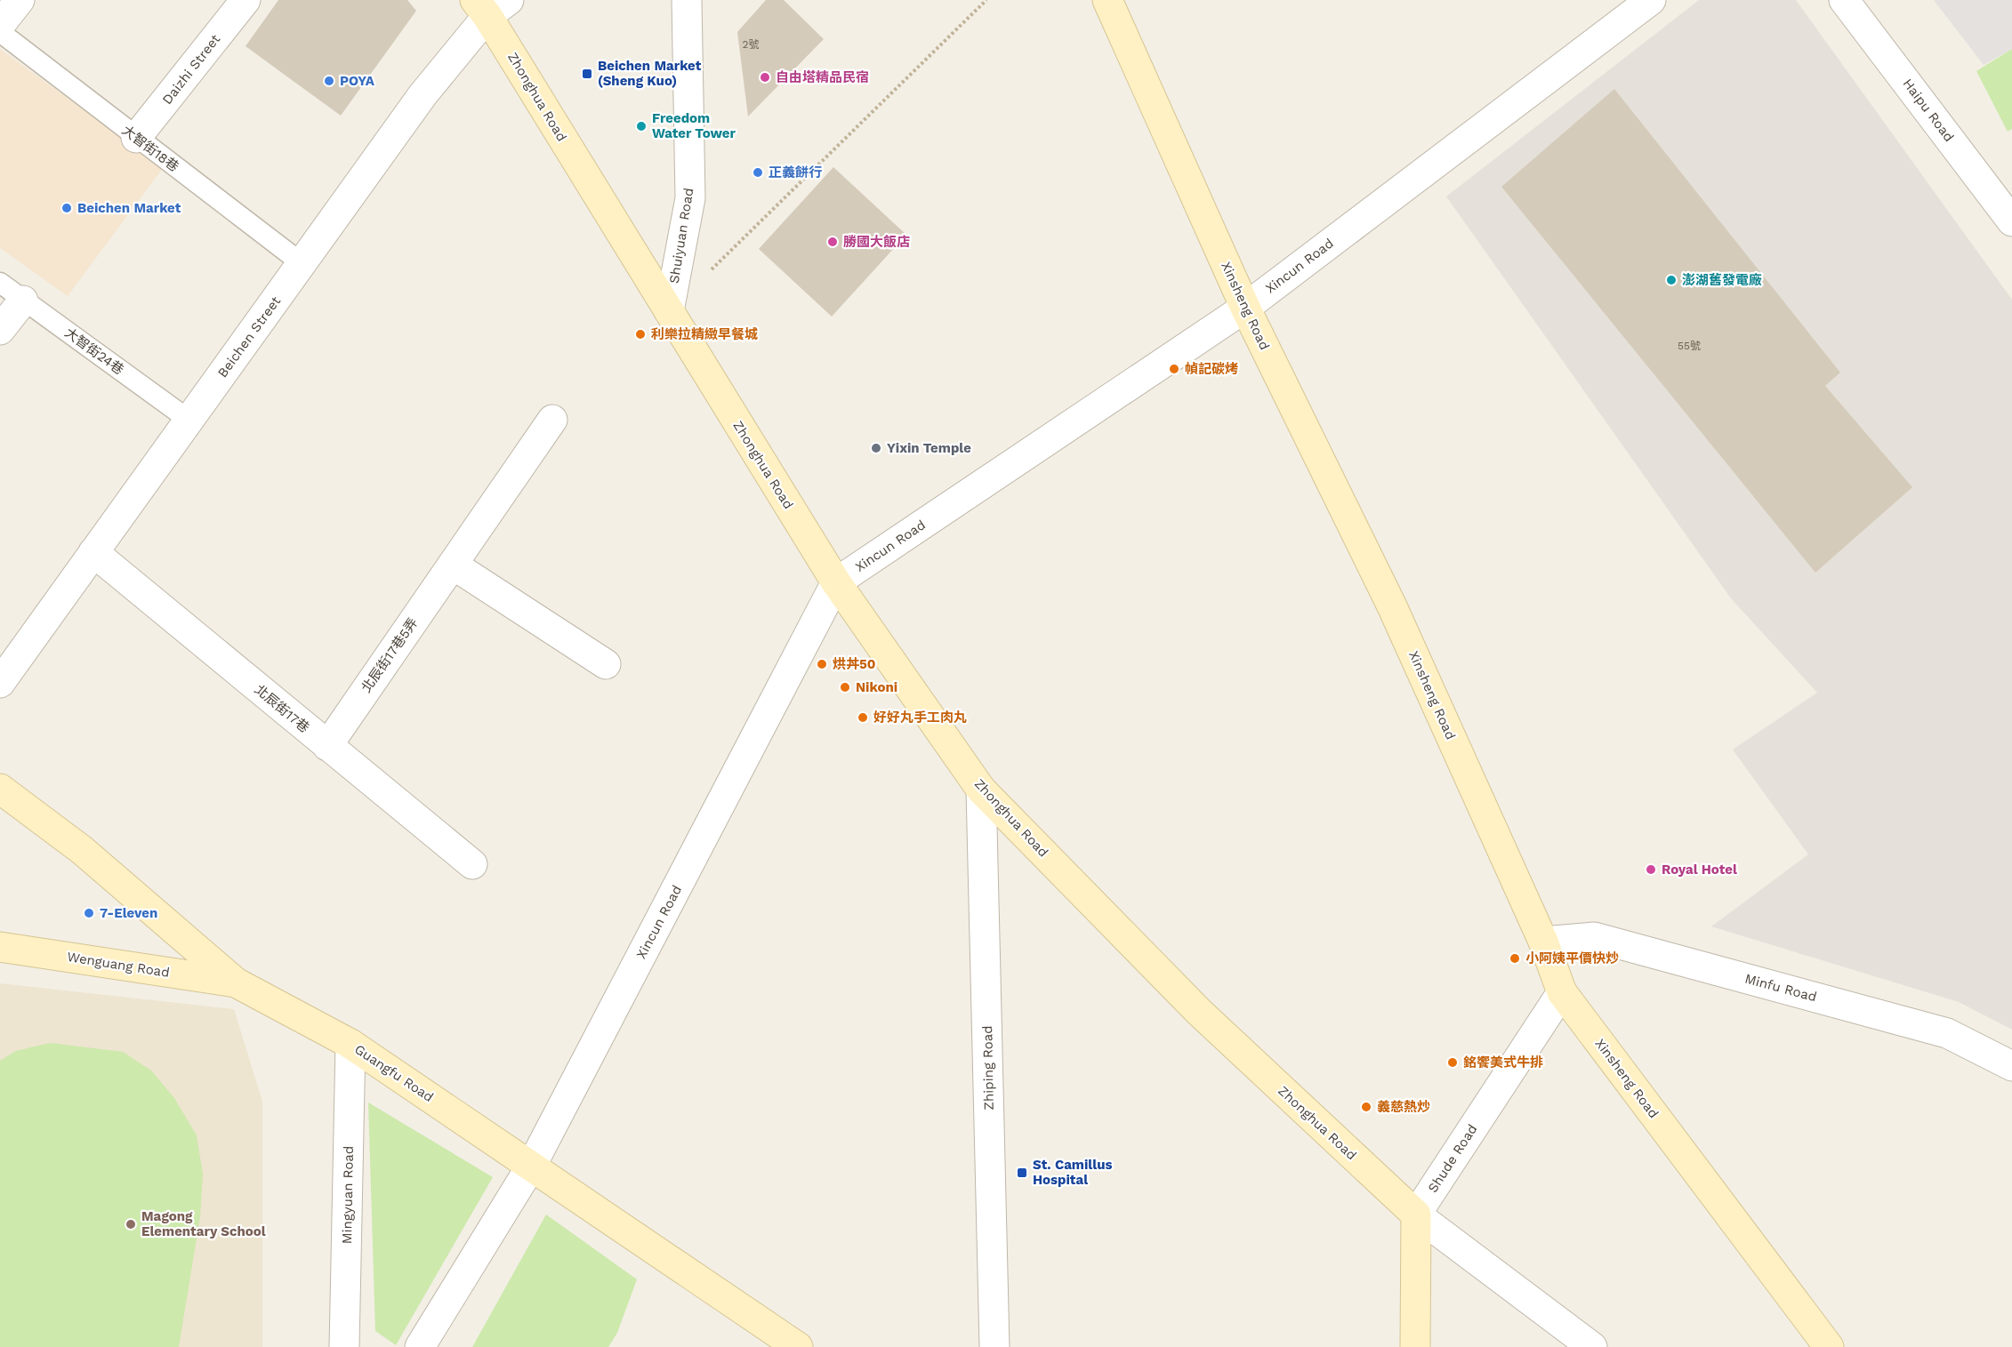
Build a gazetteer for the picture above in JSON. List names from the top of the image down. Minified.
{"streets":{"main road":["Zhonghua Road","Xinsheng Road","Wenguang Road","Guangfu Road"],"street":["Daizhi Street","Haipu Road","Shuiyuan Road","Xincun Road","Beichen Street","北辰街17巷5弄","北辰街17巷","Minfu Road","Zhiping Road","Shude Road","Mingyuan Road"],"lane":["大智街18巷","大智街24巷"]},"crossings":[["Daizhi Street","大智街18巷"],["Zhonghua Road","Shuiyuan Road"],["Zhonghua Road","Xincun Road"],["Zhonghua Road","Beichen Street"],["Zhonghua Road","Zhiping Road"],["Zhonghua Road","Shude Road"],["大智街18巷","Beichen Street"],["Xincun Road","Xinsheng Road"],["Xincun Road","Guangfu Road"],["Xinsheng Road","Minfu Road"],["Xinsheng Road","Shude Road"],["Beichen Street","大智街24巷"],["Beichen Street","北辰街17巷"],["北辰街17巷5弄","北辰街17巷"],["Wenguang Road","Guangfu Road"],["Guangfu Road","Mingyuan Road"]],"places":{"transit":["Beichen Market (Sheng Kuo)","St. Camillus Hospital"],"other":["自由塔精品民宿","POYA","Freedom Water Tower","正義餅行","Beichen Market","勝國大飯店","澎湖舊發電廠","利樂拉精緻早餐城","幀記碳烤","Yixin Temple","烘丼50","Nikoni","好好丸手工肉丸","Royal Hotel","7-Eleven","小阿姨平價快炒","銘饗美式牛排","義慈熱炒","Magong Elementary School"]},"house_numbers":["2號","55號"]}
